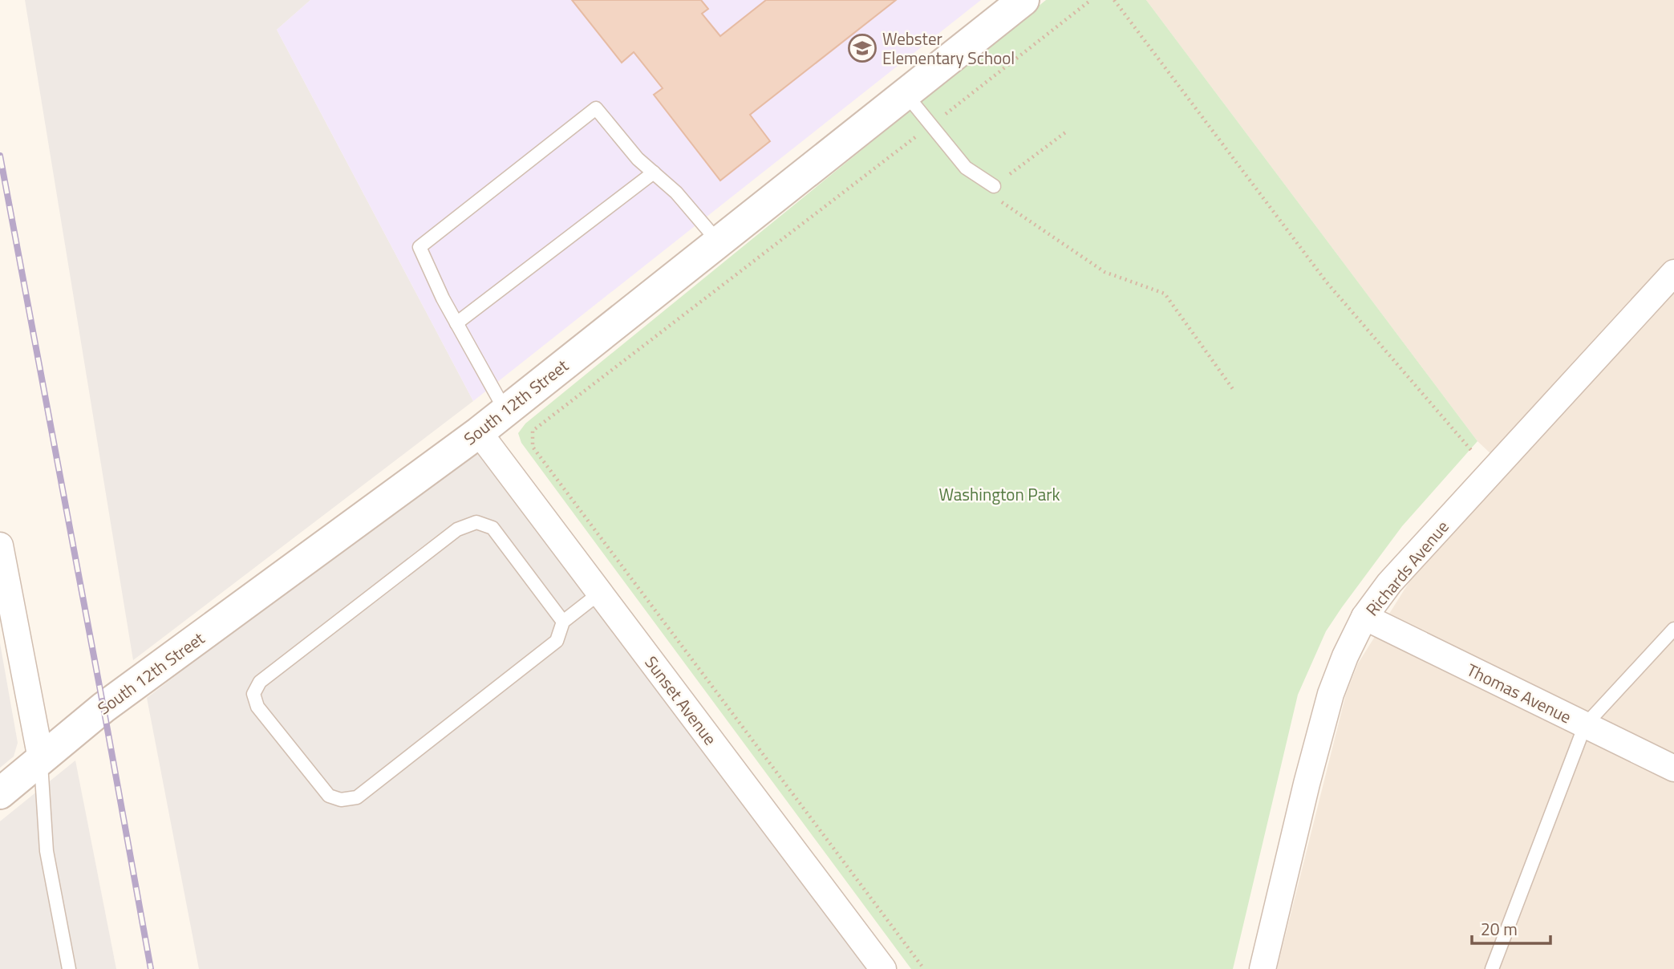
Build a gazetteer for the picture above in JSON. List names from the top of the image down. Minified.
{"streets":{"street":["South 12th Street","Richards Avenue","Thomas Avenue","Sunset Avenue"]},"crossings":[["South 12th Street","Sunset Avenue"],["Richards Avenue","Thomas Avenue"]],"parks":["Washington Park"],"places":{"school or university":["Webster Elementary School"]},"scale_bar":"20 m"}
